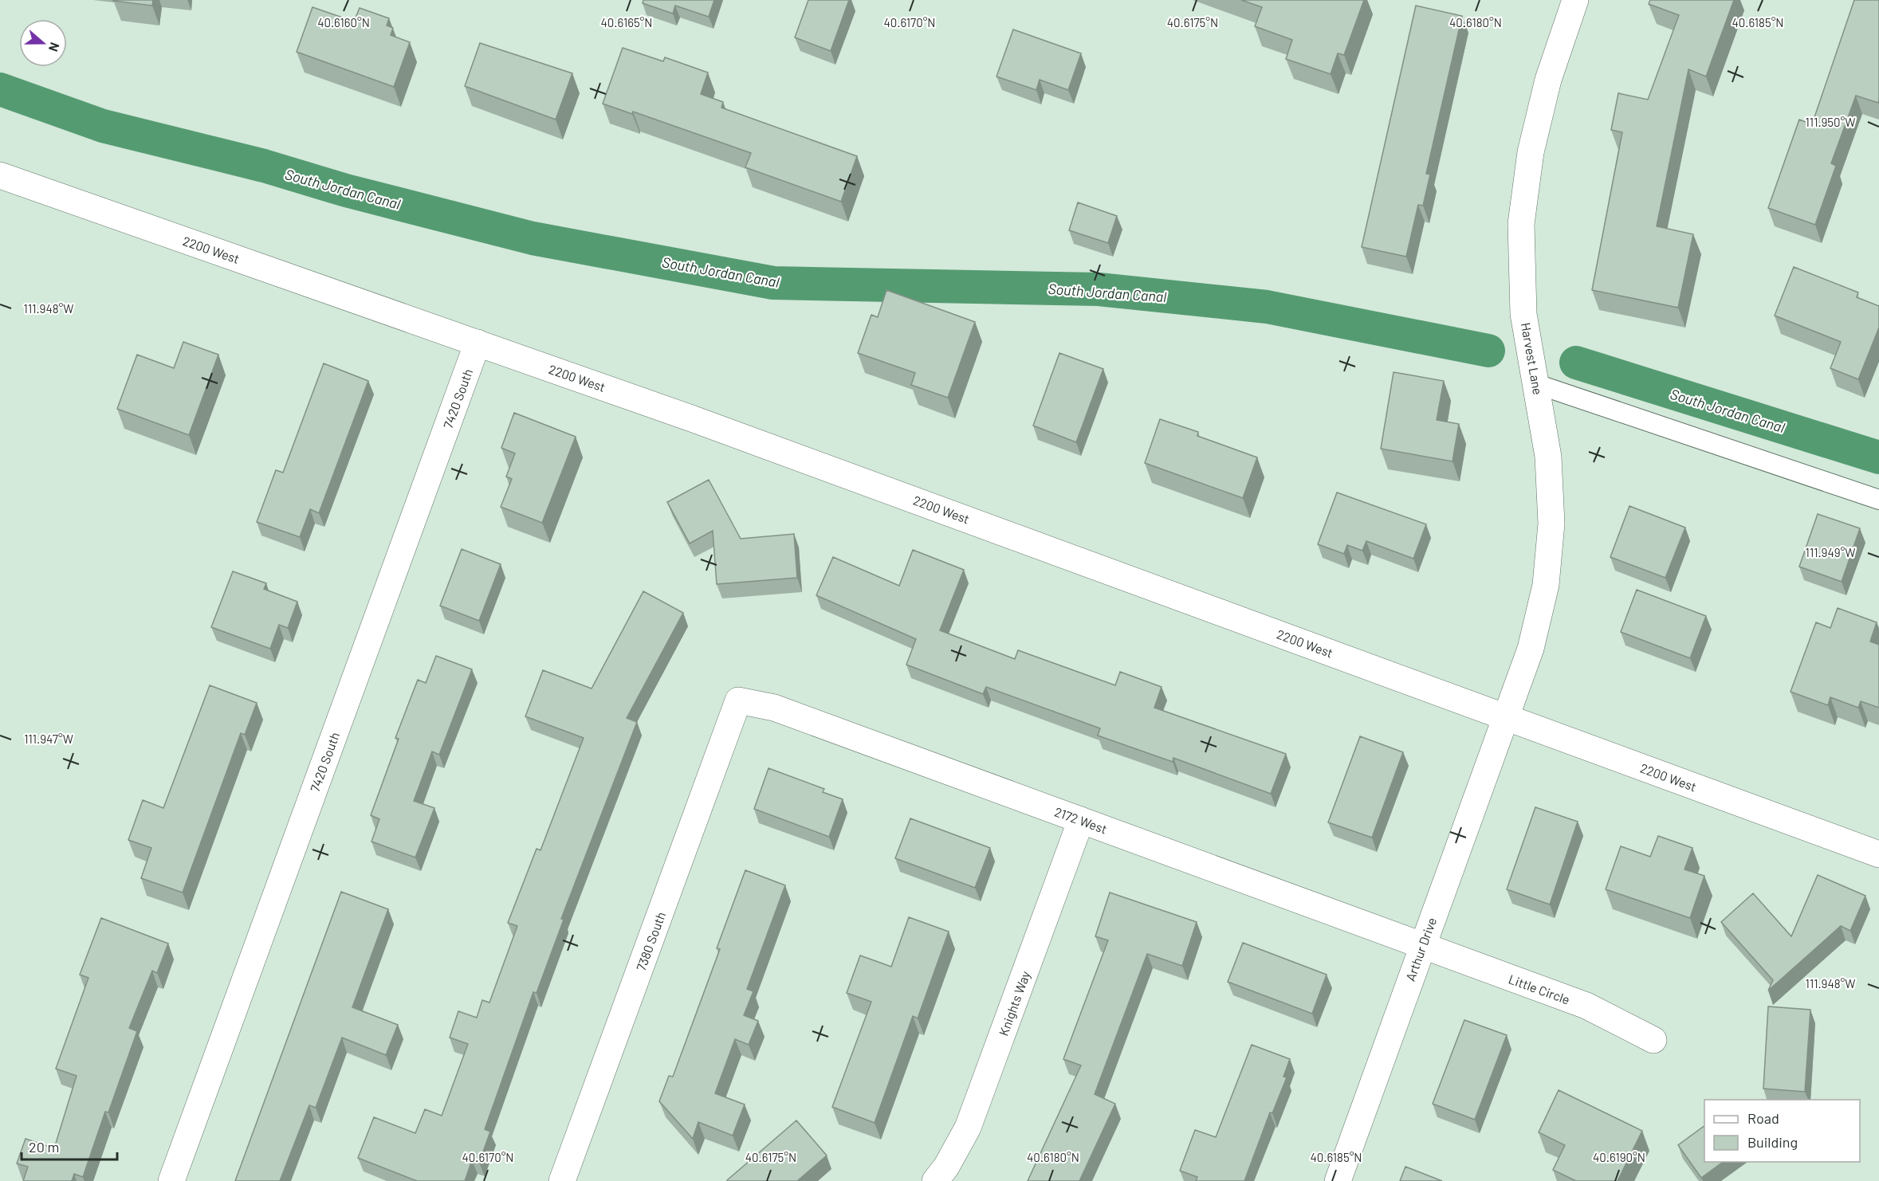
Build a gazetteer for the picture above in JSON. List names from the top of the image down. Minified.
{"streets":{"street":["2200 West","Harvest Lane","7420 South","2172 West","7380 South","Arthur Drive","Little Circle","Knights Way"]},"crossings":[["2200 West","Harvest Lane"],["2200 West","7420 South"],["2200 West","Arthur Drive"],["Harvest Lane","Arthur Drive"],["2172 West","7380 South"],["2172 West","Arthur Drive"],["2172 West","Little Circle"],["2172 West","Knights Way"],["Arthur Drive","Little Circle"]],"water":["South Jordan Canal"],"legend":["Road","Building"],"scale_bar":"20 m","north":"right","coordinates":["40.6160°N","40.6165°N","40.6170°N","40.6175°N","40.6180°N","40.6185°N","111.950°W","111.948°W","111.949°W","111.947°W","40.6190°N"]}
